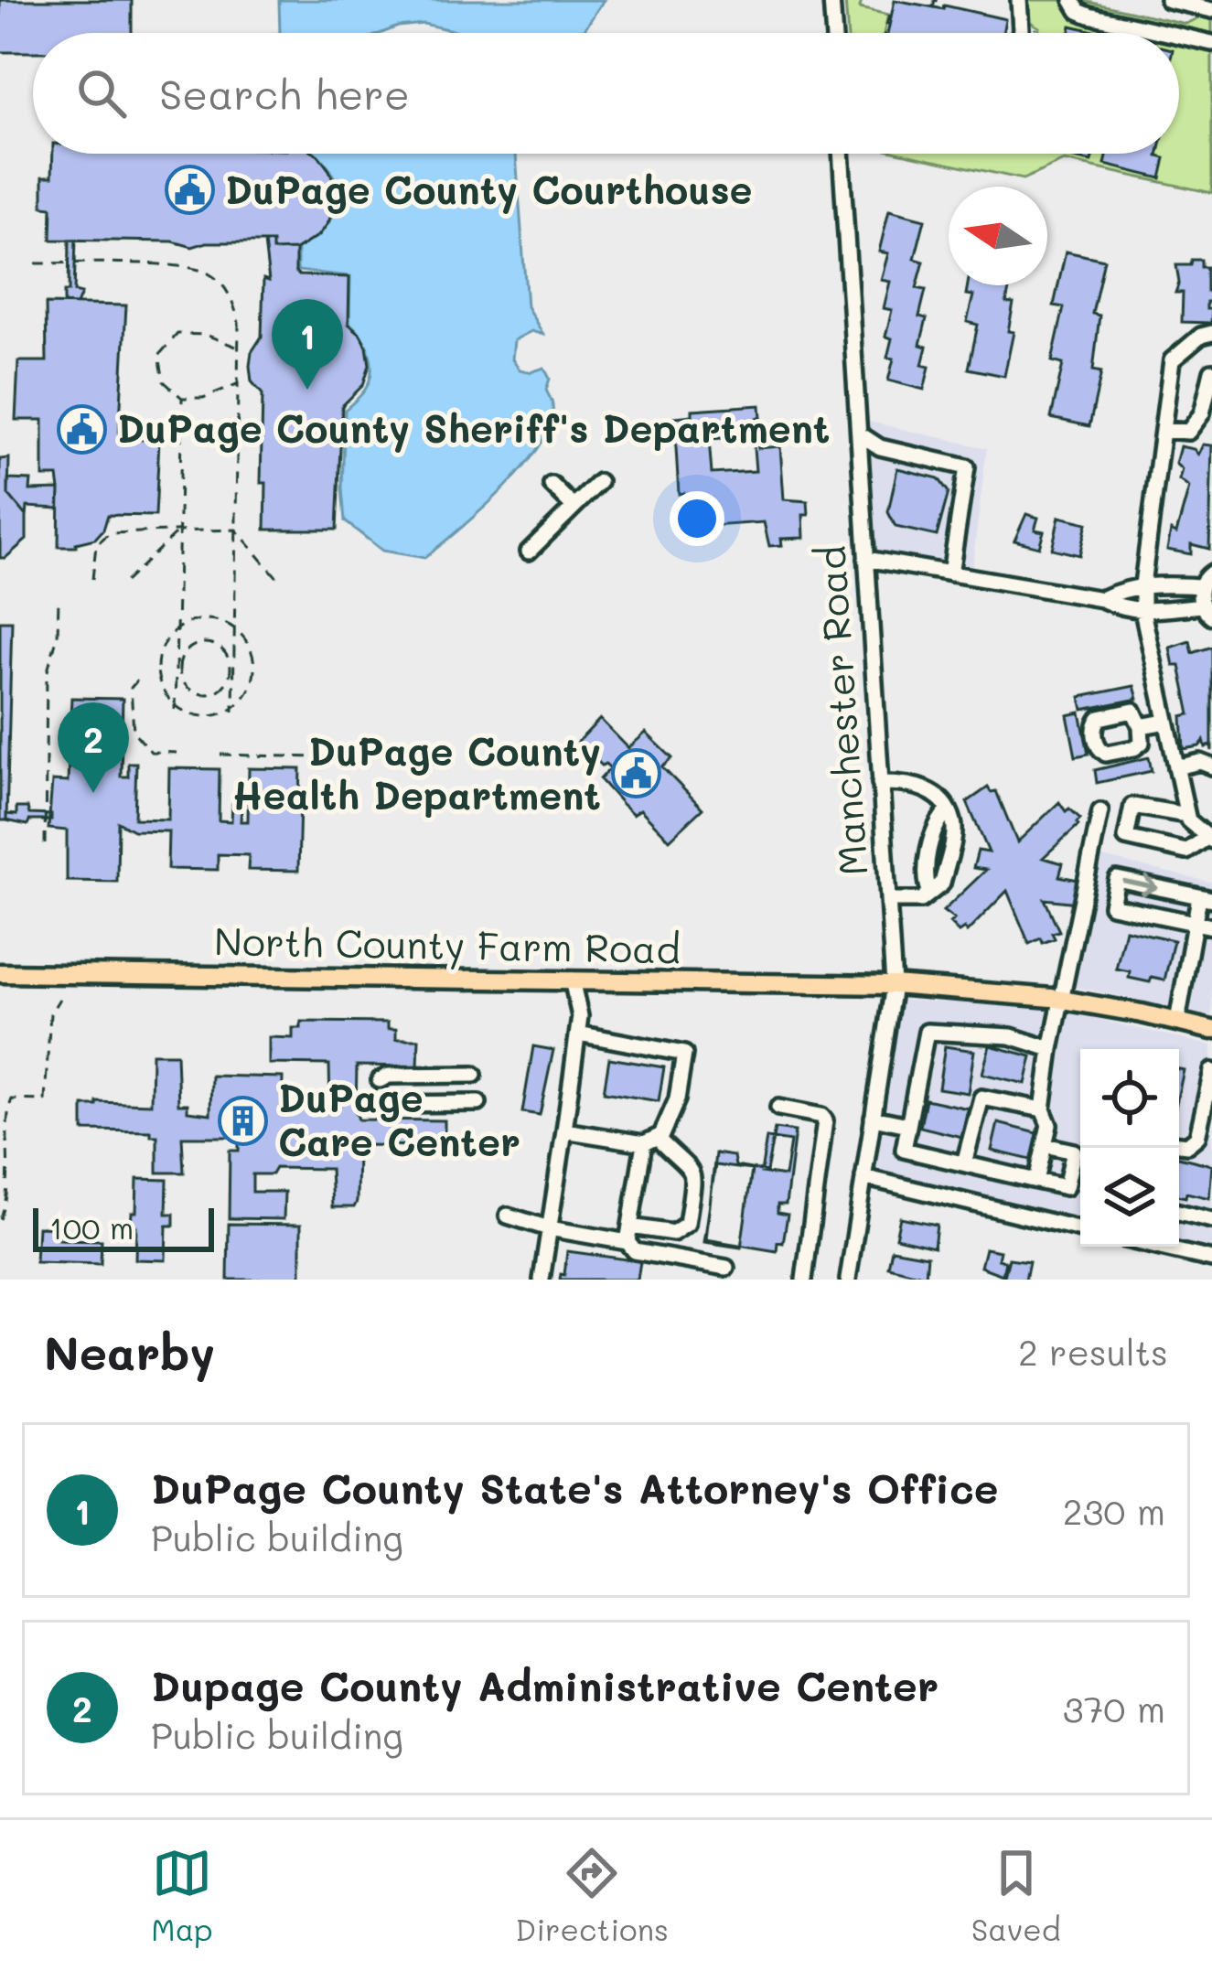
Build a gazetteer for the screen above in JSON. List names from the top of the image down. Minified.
{"streets":{"main road":["North County Farm Road"],"street":["Manchester Road"]},"crossings":[["Manchester Road","North County Farm Road"]],"places":{"public building":["DuPage County Courthouse","DuPage County Sheriff's Department","DuPage County Health Department"],"building":["DuPage Care Center"]},"scale_bar":"100 m","north":"left","page":{"search":"Search here","pins":["1","2"],"scale":"100 m","heading":["Nearby","2 results"],"list":[{"mark":"1","name":"DuPage County State's Attorney's Office","note":"Public building","value":"230 m"},{"mark":"2","name":"Dupage County Administrative Center","note":"Public building","value":"370 m"}],"nav":["Map","Directions","Saved"]}}
